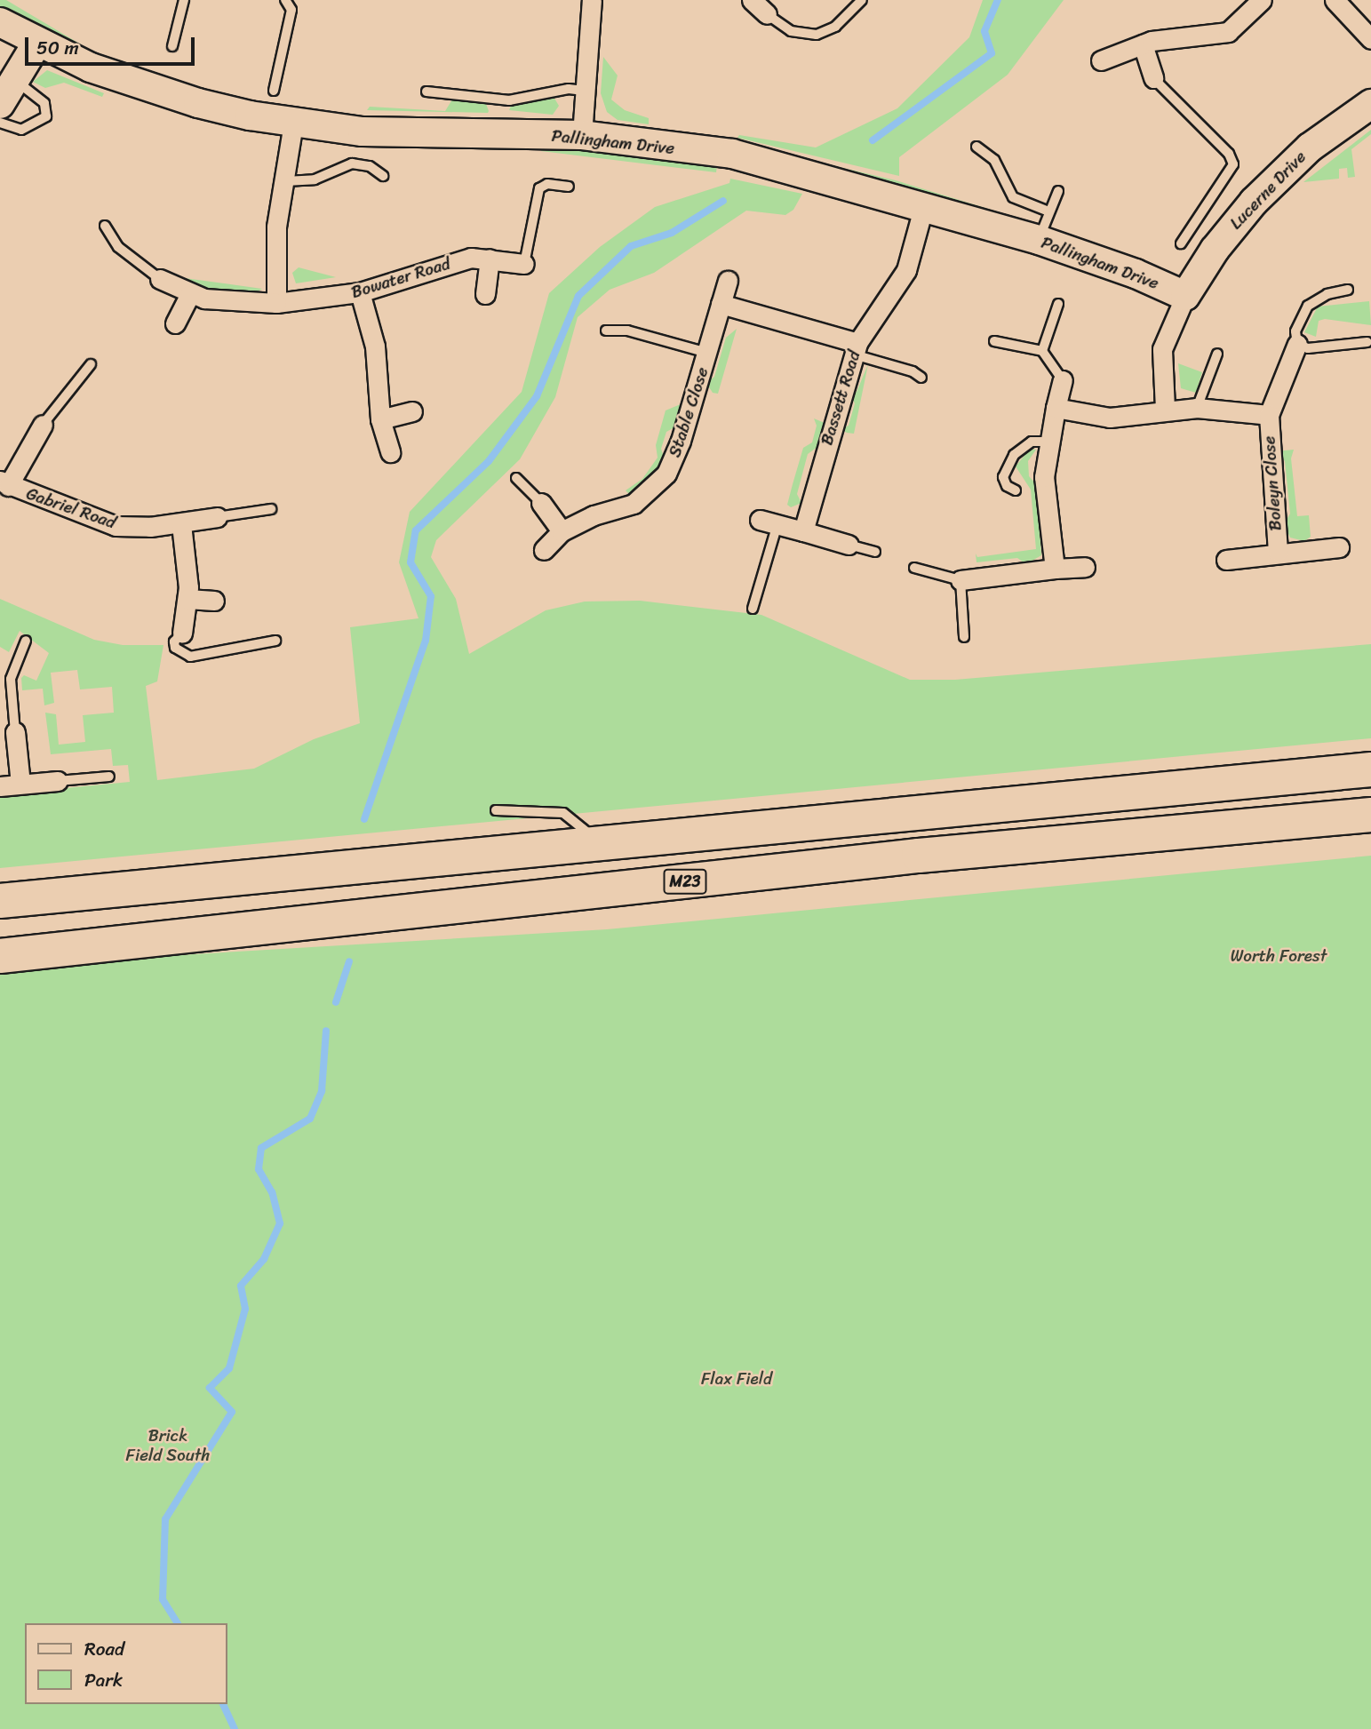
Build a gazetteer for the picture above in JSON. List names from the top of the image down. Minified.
{"streets":{"highway":["M23"],"street":["Pallingham Drive","Lucerne Drive","Bowater Road","Bassett Road","Stable Close","Boleyn Close","Gabriel Road"]},"crossings":[["Pallingham Drive","Lucerne Drive"],["Pallingham Drive","Bassett Road"]],"parks":["Worth Forest","Flax Field","Brick Field South"],"legend":["Road","Park"],"scale_bar":"50 m"}
